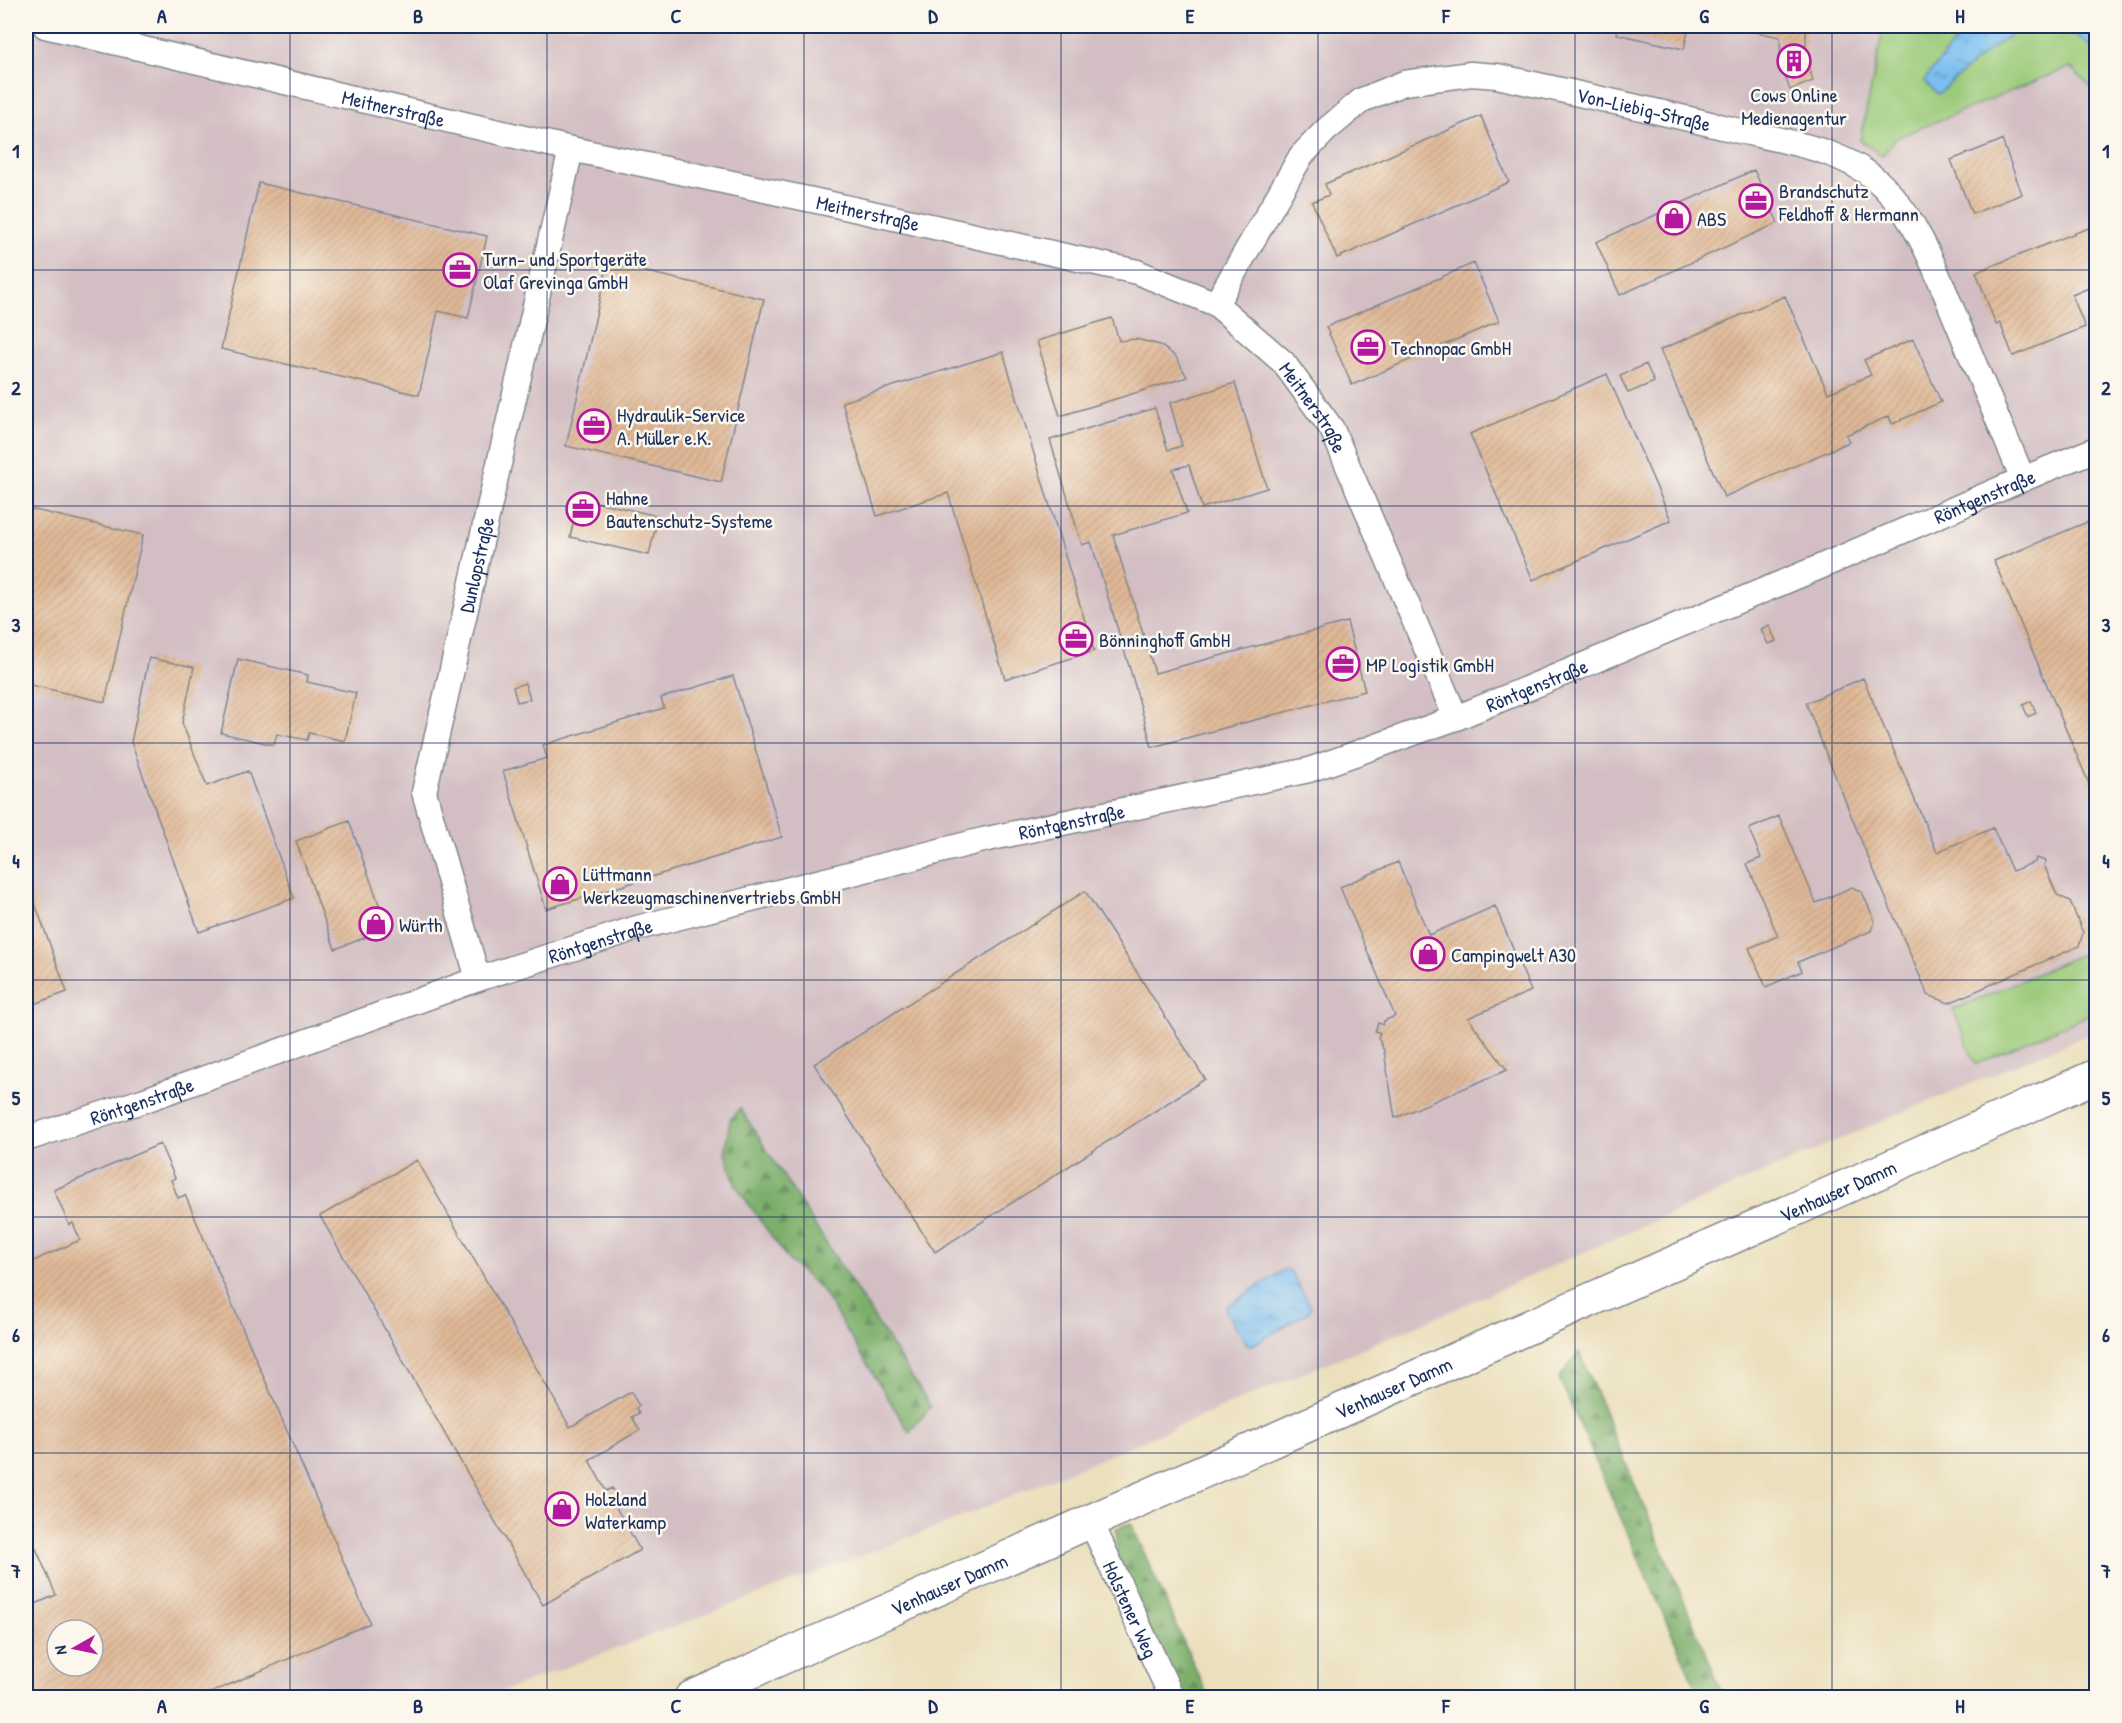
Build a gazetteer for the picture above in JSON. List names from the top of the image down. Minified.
{"streets":{"main road":["Venhauser Damm"],"street":["Meitnerstraße","Von-Liebig-Straße","Röntgenstraße","Dunlopstraße","Holstener Weg"]},"crossings":[["Meitnerstraße","Von-Liebig-Straße"],["Meitnerstraße","Röntgenstraße"],["Meitnerstraße","Dunlopstraße"],["Von-Liebig-Straße","Röntgenstraße"],["Röntgenstraße","Dunlopstraße"],["Venhauser Damm","Holstener Weg"]],"places":{"building":["Cows Online Medienagentur"],"office":["Brandschutz Feldhoff & Hermann","Turn- und Sportgeräte Olaf Grevinga GmbH","Technopac GmbH","Hydraulik-Service A. Müller e.K.","Hahne Bautenschutz-Systeme","Bönninghoff GmbH","MP Logistik GmbH"],"shop":["ABS","Lüttmann Werkzeugmaschinenvertriebs GmbH","Würth","Campingwelt A30","Holzland Waterkamp"]},"north":"left","grid":{"columns":["A","B","C","D","E","F","G","H"],"rows":["1","2","3","4","5","6","7"]}}
